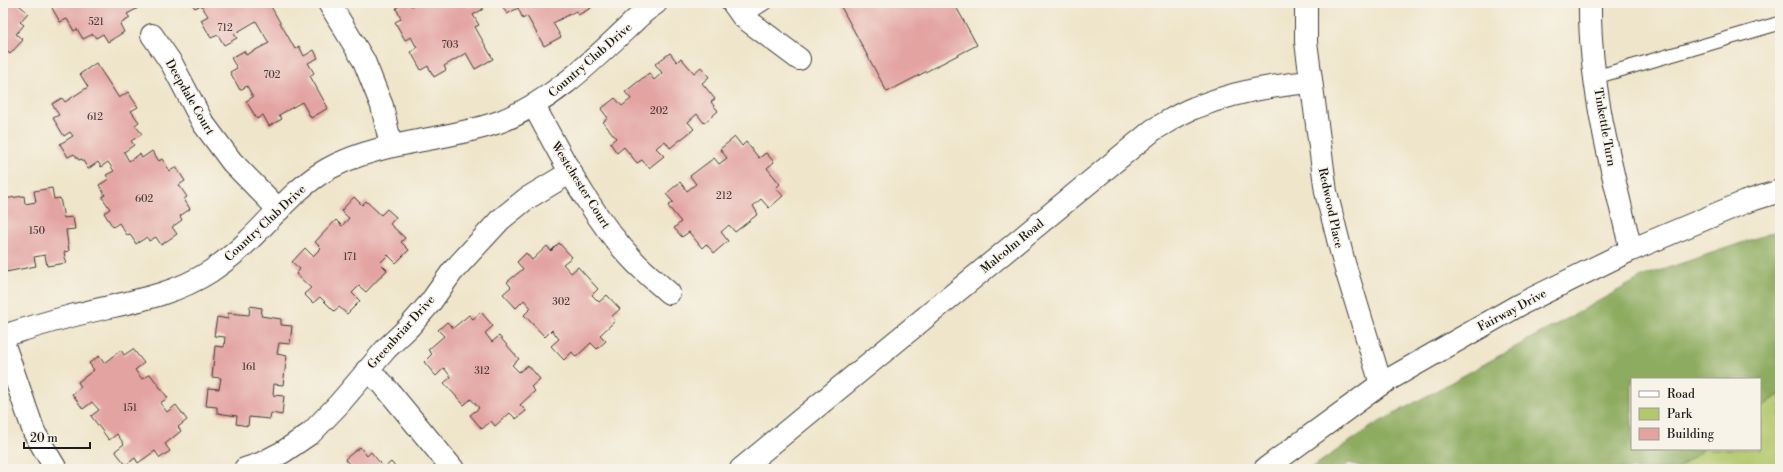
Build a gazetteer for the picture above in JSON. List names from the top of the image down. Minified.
{"streets":{"street":["Country Club Drive","Deepdale Court","Tinkettle Turn","Westchester Court","Redwood Place","Malcolm Road","Fairway Drive","Greenbriar Drive"]},"crossings":[["Country Club Drive","Deepdale Court"],["Country Club Drive","Westchester Court"],["Tinkettle Turn","Fairway Drive"],["Westchester Court","Greenbriar Drive"],["Redwood Place","Malcolm Road"],["Redwood Place","Fairway Drive"]],"house_numbers":["521","712","703","702","202","612","212","602","150","171","302","161","312","151"],"legend":["Road","Park","Building"],"scale_bar":"20 m"}
